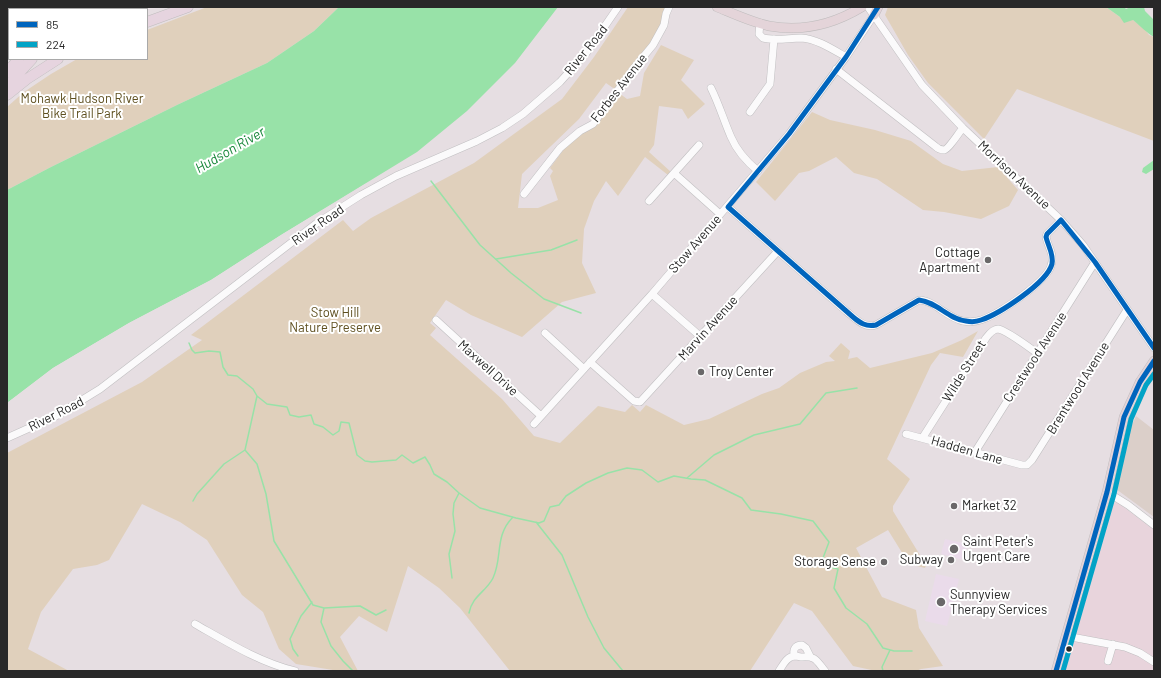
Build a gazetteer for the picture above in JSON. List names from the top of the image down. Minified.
{"streets":{"street":["River Road","Forbes Avenue","Morrison Avenue","Stow Avenue","Marvin Avenue","Crestwood Avenue","Maxwell Drive","Wilde Street","Brentwood Avenue","Hadden Lane"]},"crossings":[["Morrison Avenue","Stow Avenue"],["Morrison Avenue","Crestwood Avenue"],["Morrison Avenue","Brentwood Avenue"],["Stow Avenue","Marvin Avenue"],["Stow Avenue","Maxwell Drive"],["Crestwood Avenue","Wilde Street"],["Crestwood Avenue","Hadden Lane"],["Wilde Street","Hadden Lane"],["Brentwood Avenue","Hadden Lane"]],"water":["Hudson River"],"parks":["Mohawk Hudson River Bike Trail Park","Stow Hill Nature Preserve"],"places":["Cottage Apartment","Troy Center","Market 32","Saint Peter's Urgent Care","Subway","Storage Sense","Sunnyview Therapy Services"],"lines":["transit line 85","transit line 224"],"legend":["85","224"]}
